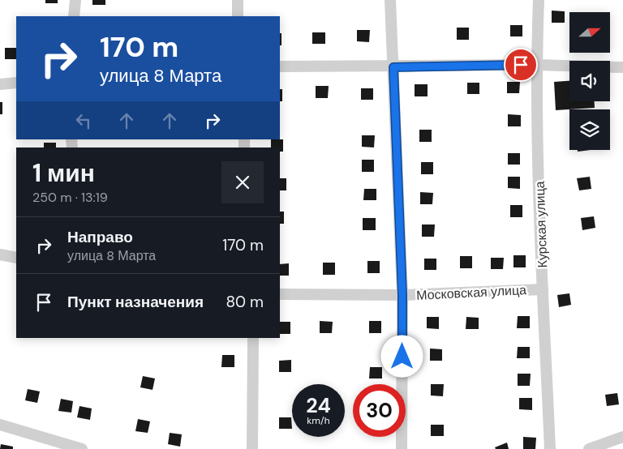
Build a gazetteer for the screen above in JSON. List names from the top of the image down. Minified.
{"streets":{"street":["Курская улица","Московская улица"]},"crossings":[["Курская улица","Московская улица"]],"north":"right","page":{"turn":["170 m","улица 8 Марта"],"heading":["1 мин","250 m · 13:19"],"list":[{"name":"Направо","note":"улица 8 Марта","value":"170 m"},{"name":"Пункт назначения","value":"80 m"}],"speed":"24 km/h","limit":"30"}}
